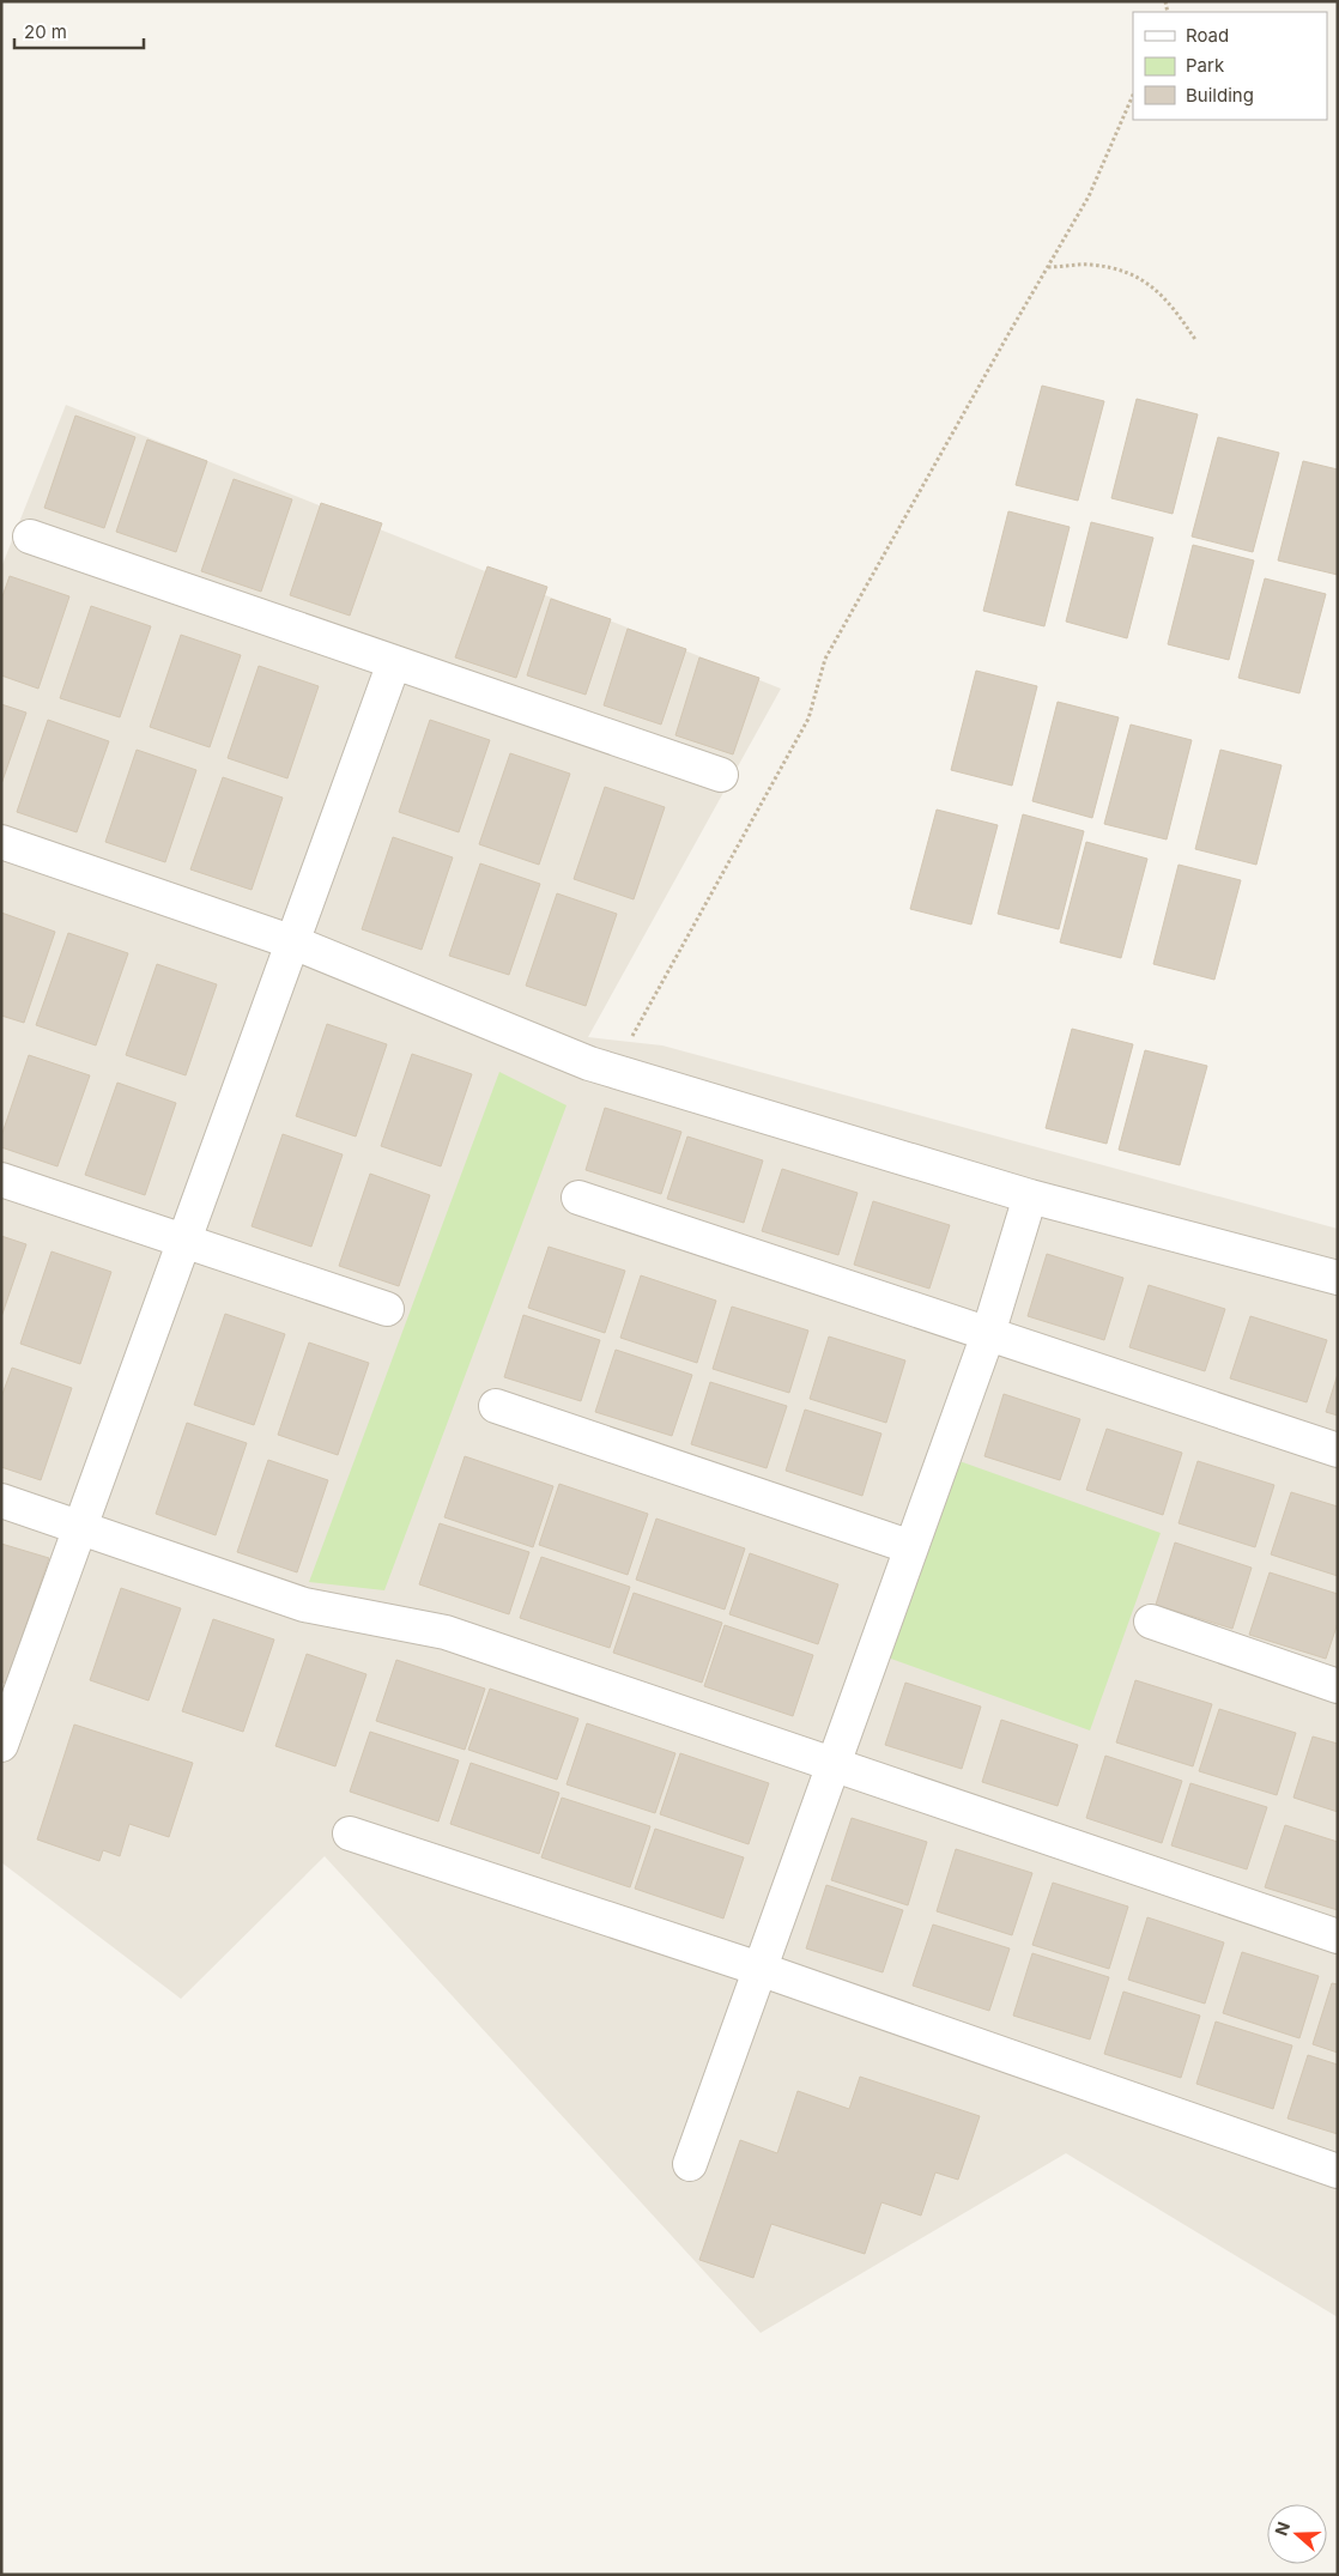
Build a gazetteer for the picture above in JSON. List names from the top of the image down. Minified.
{"legend":["Road","Park","Building"],"scale_bar":"20 m","north":"left"}
